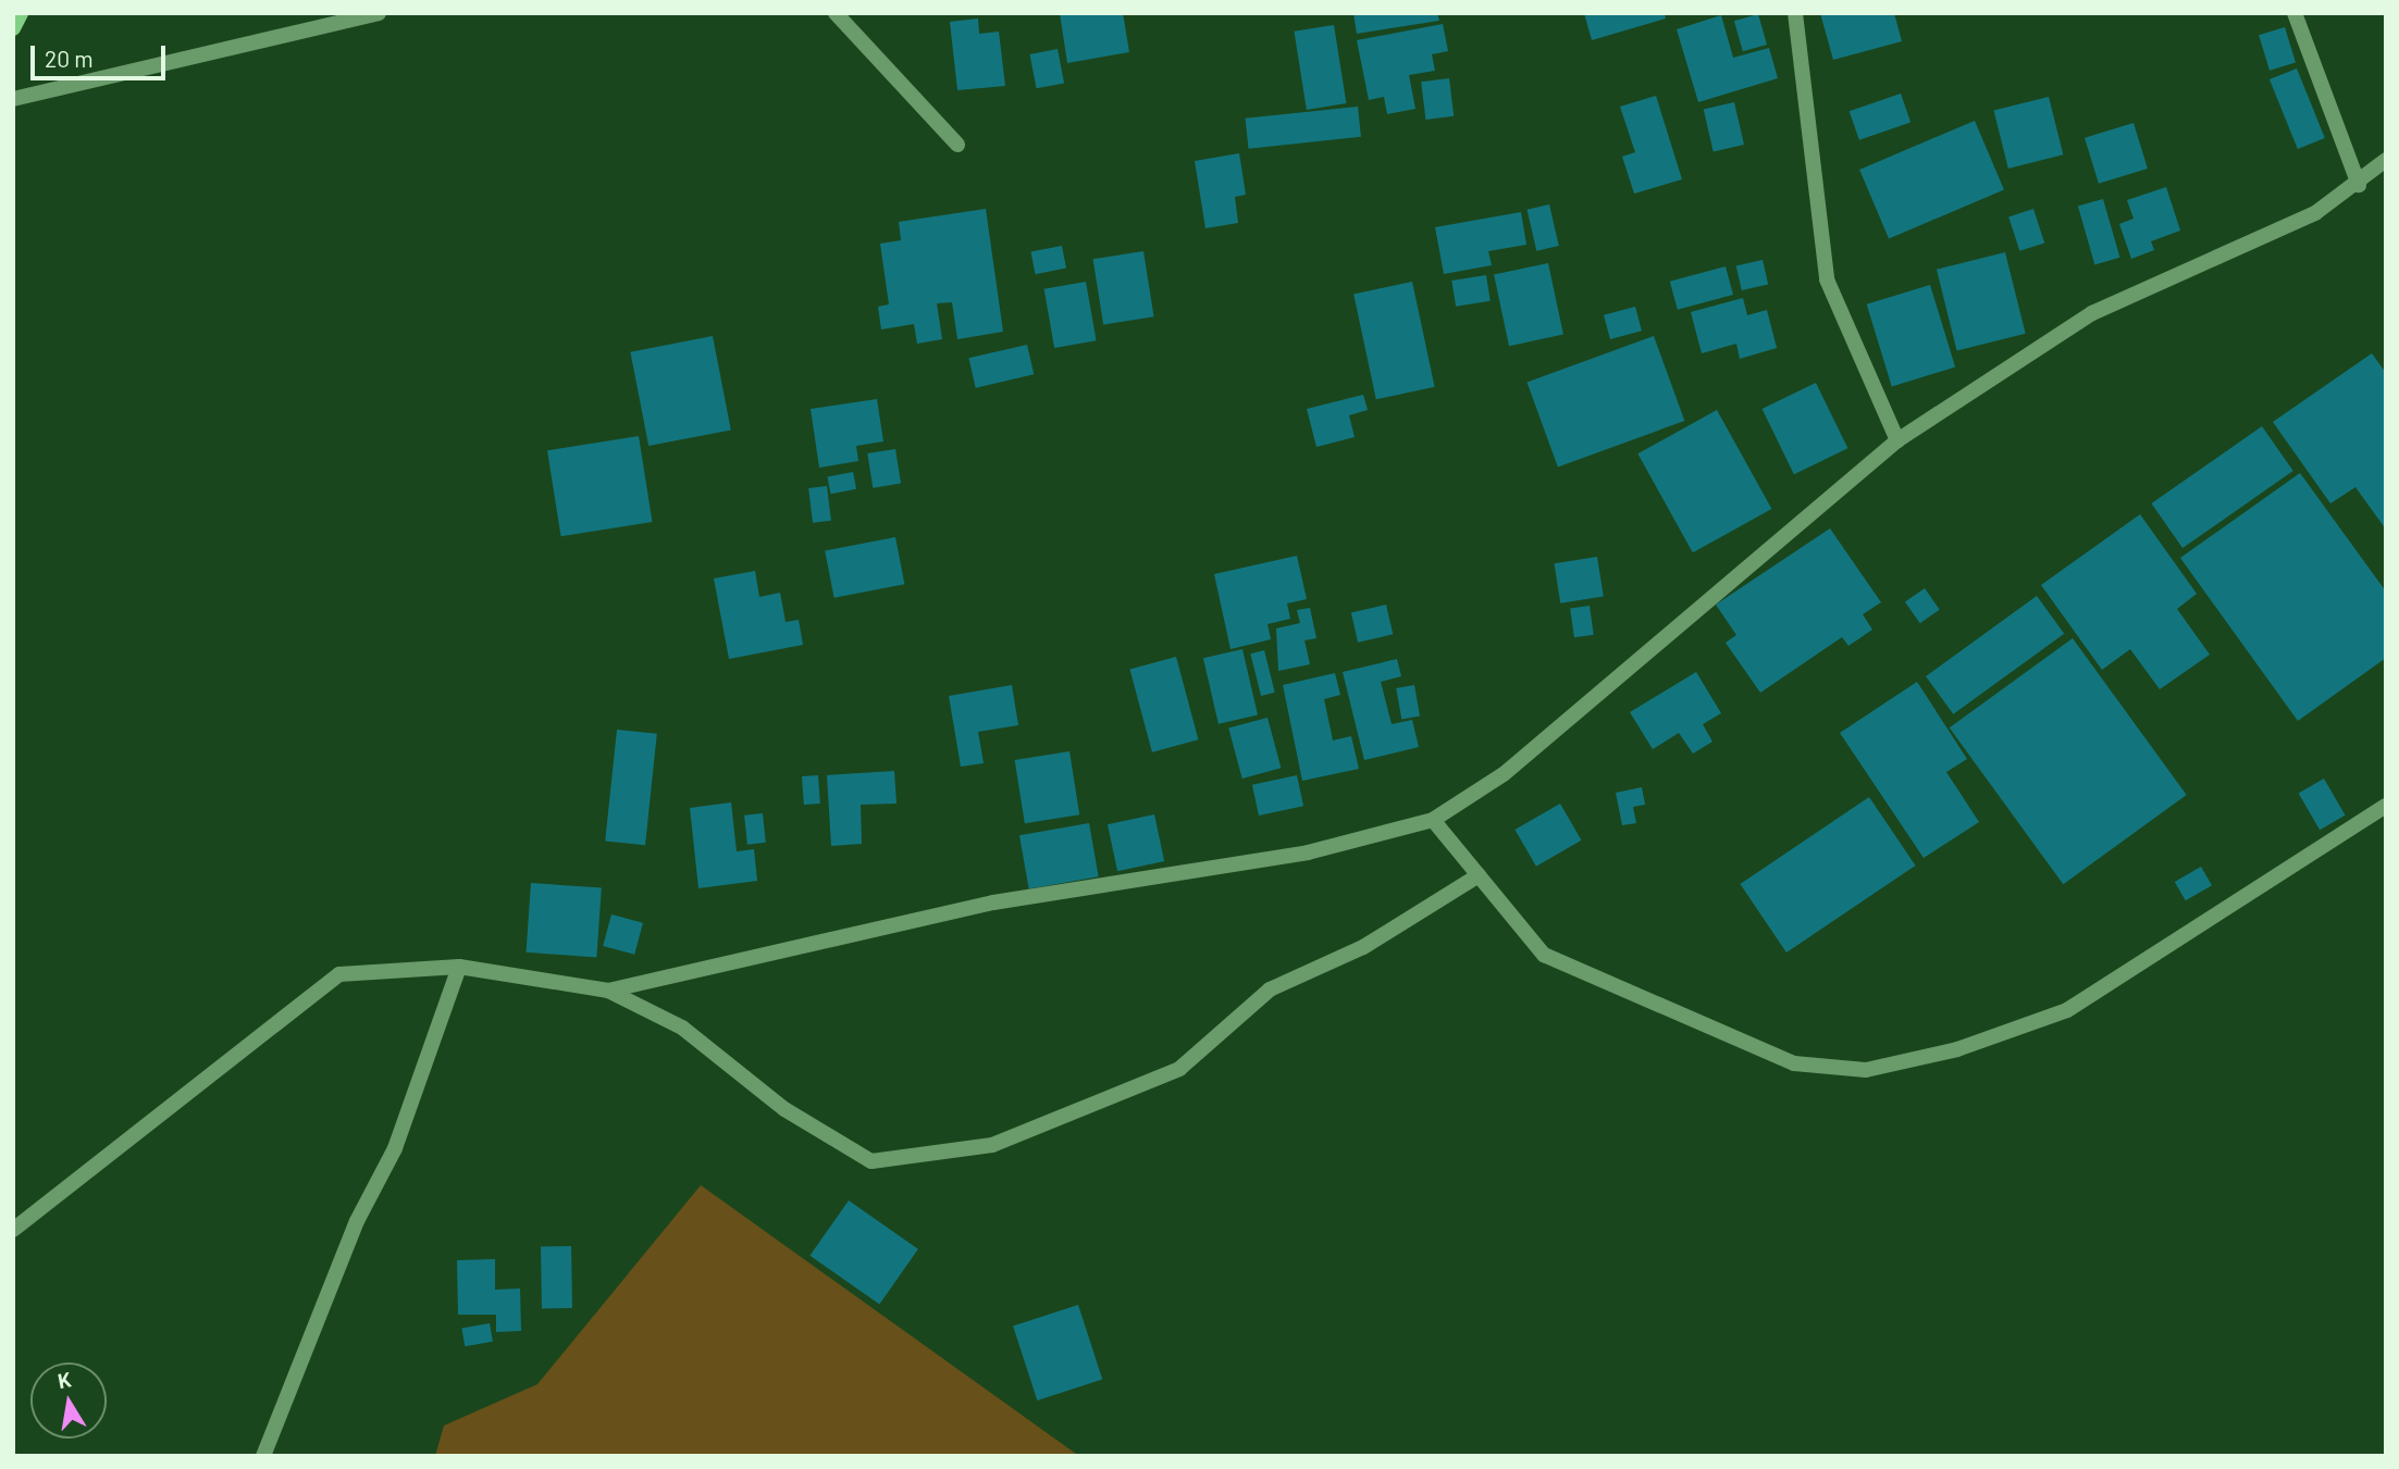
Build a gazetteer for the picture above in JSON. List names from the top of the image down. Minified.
{"scale_bar":"20 m","north":"top"}
